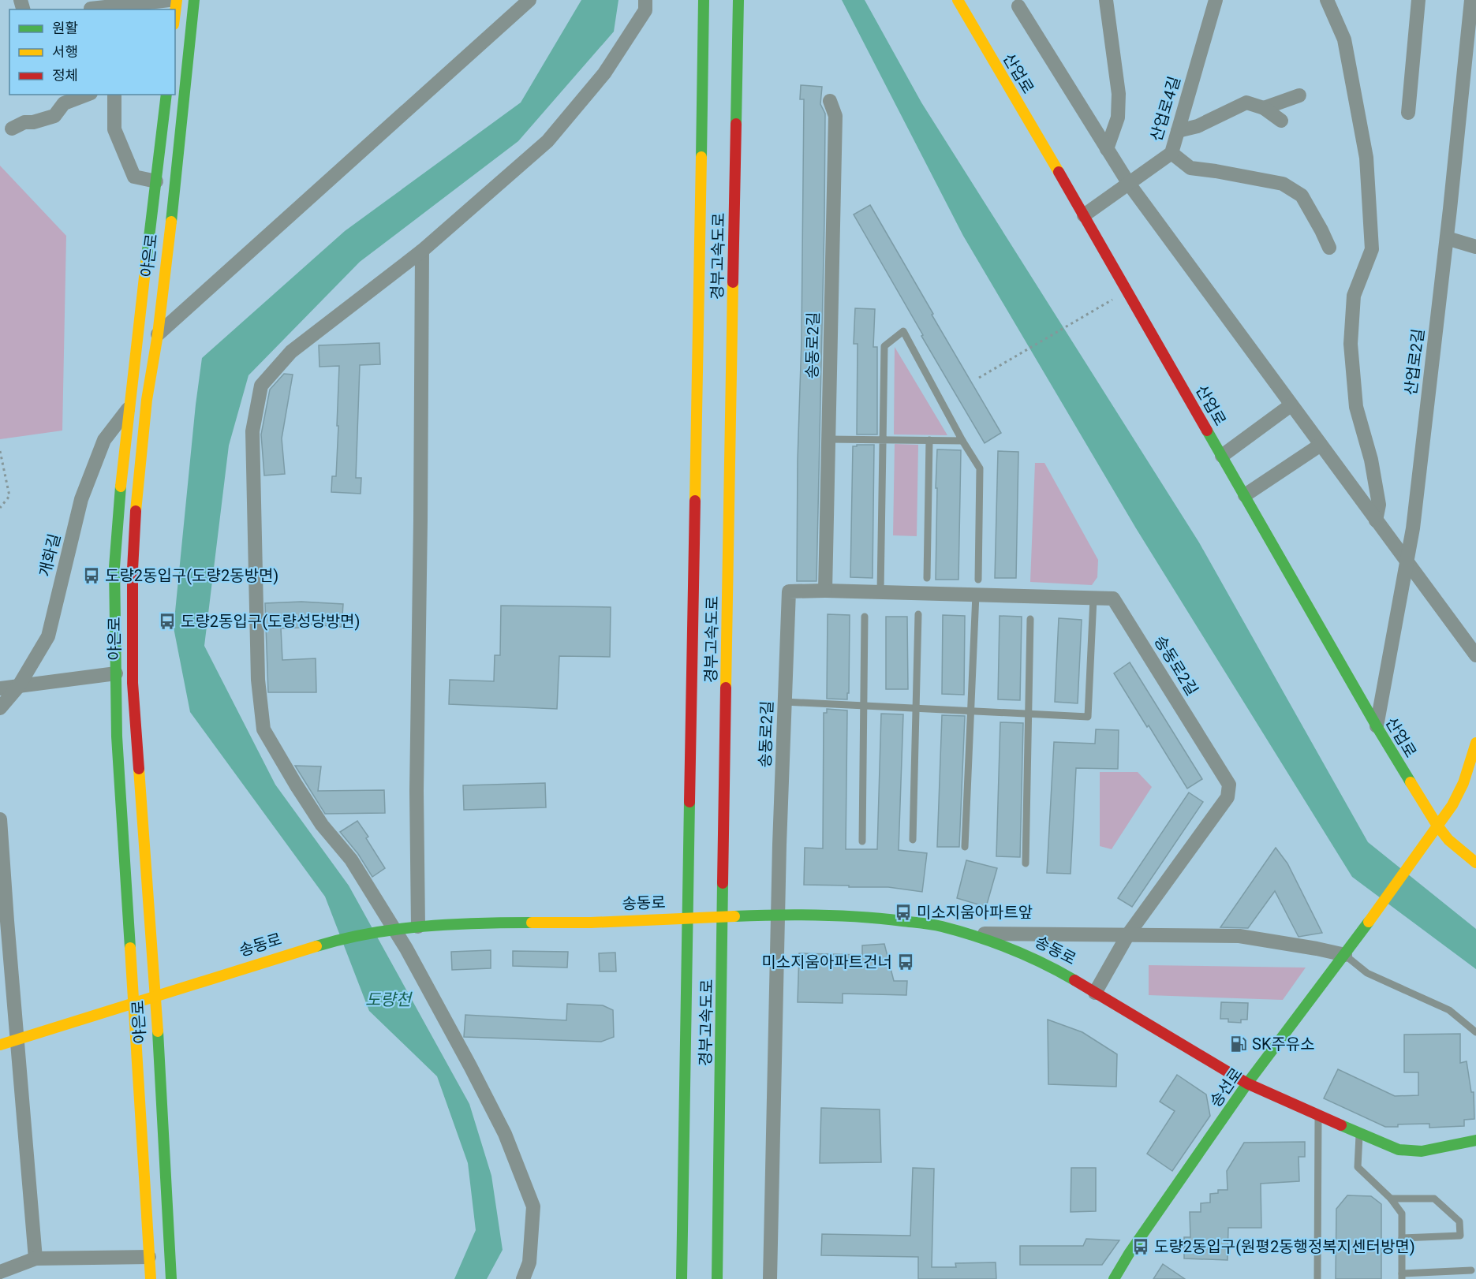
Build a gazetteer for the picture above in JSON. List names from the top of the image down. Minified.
{"streets":{"main road":["산업로","야은로","경부고속도로","송동로","송선로"],"street":["산업로4길","송동로2길","산업로2길","개화길"]},"crossings":[["산업로","산업로4길"],["산업로","산업로2길"],["산업로","송선로"],["야은로","개화길"],["야은로","송동로"],["송동로2길","송동로"],["송동로","송선로"]],"water":["도량천"],"places":{"bus stop":["도량2동입구(도량2동방면)","도량2동입구(도량성당방면)","미소지움아파트앞","미소지움아파트건너","도량2동입구(원평2동행정복지센터방면)"],"fuel station":["SK주유소"]},"legend":["원활","서행","정체"]}
